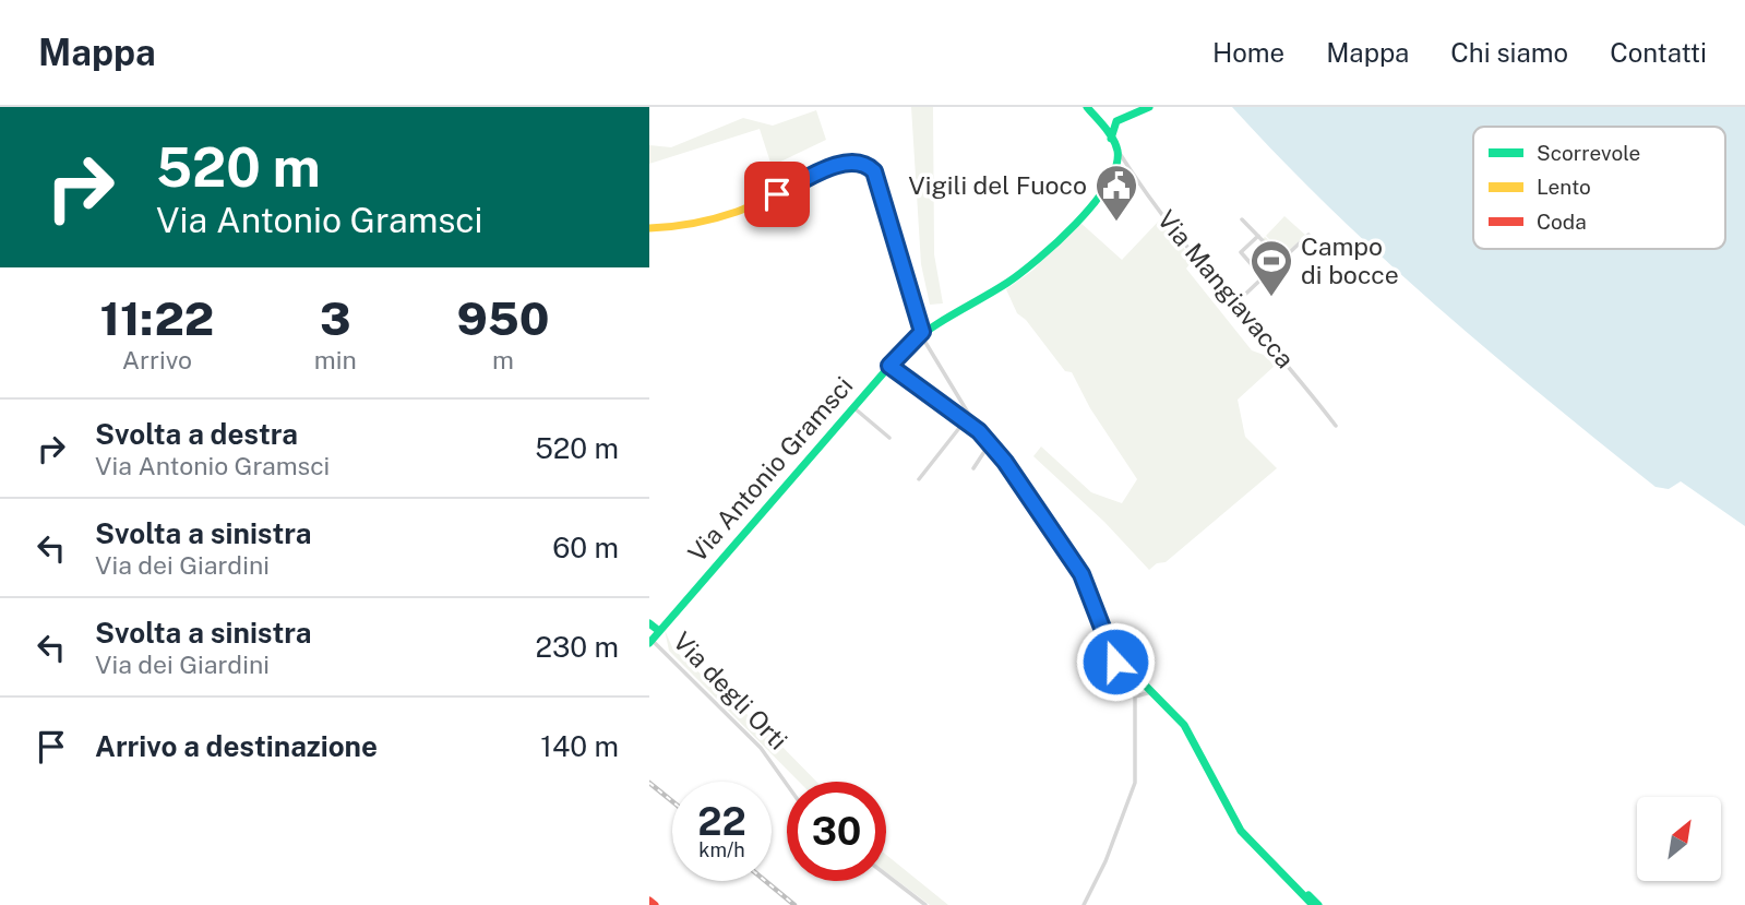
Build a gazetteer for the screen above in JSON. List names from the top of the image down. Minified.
{"streets":{"main road":["Via Antonio Gramsci"],"street":["Via Mangiavacca","Via degli Orti"]},"crossings":[["Via Mangiavacca","Via Antonio Gramsci"],["Via Antonio Gramsci","Via degli Orti"]],"places":{"public building":["Vigili del Fuoco"],"sports":["Campo di bocce"]},"legend":["Scorrevole","Lento","Coda"],"north":"top right","page":{"header":"Mappa","nav":["Home","Mappa","Chi siamo","Contatti"],"turn":["520 m","Via Antonio Gramsci"],"eta":["11:22","Arrivo","3","min","950","m"],"list":[{"name":"Svolta a destra","note":"Via Antonio Gramsci","value":"520 m"},{"name":"Svolta a sinistra","note":"Via dei Giardini","value":"60 m"},{"name":"Svolta a sinistra","note":"Via dei Giardini","value":"230 m"},{"name":"Arrivo a destinazione","value":"140 m"}],"speed":"22 km/h","limit":"30"}}
